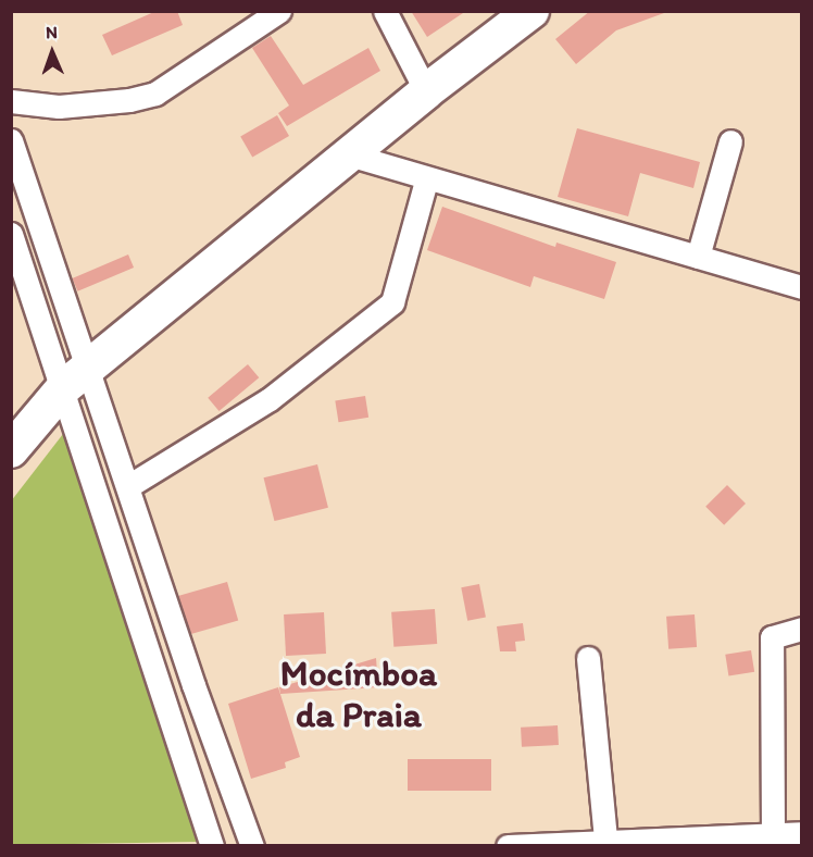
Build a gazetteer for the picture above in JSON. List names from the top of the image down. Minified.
{"districts":["Mocímboa da Praia"],"north":"top"}
